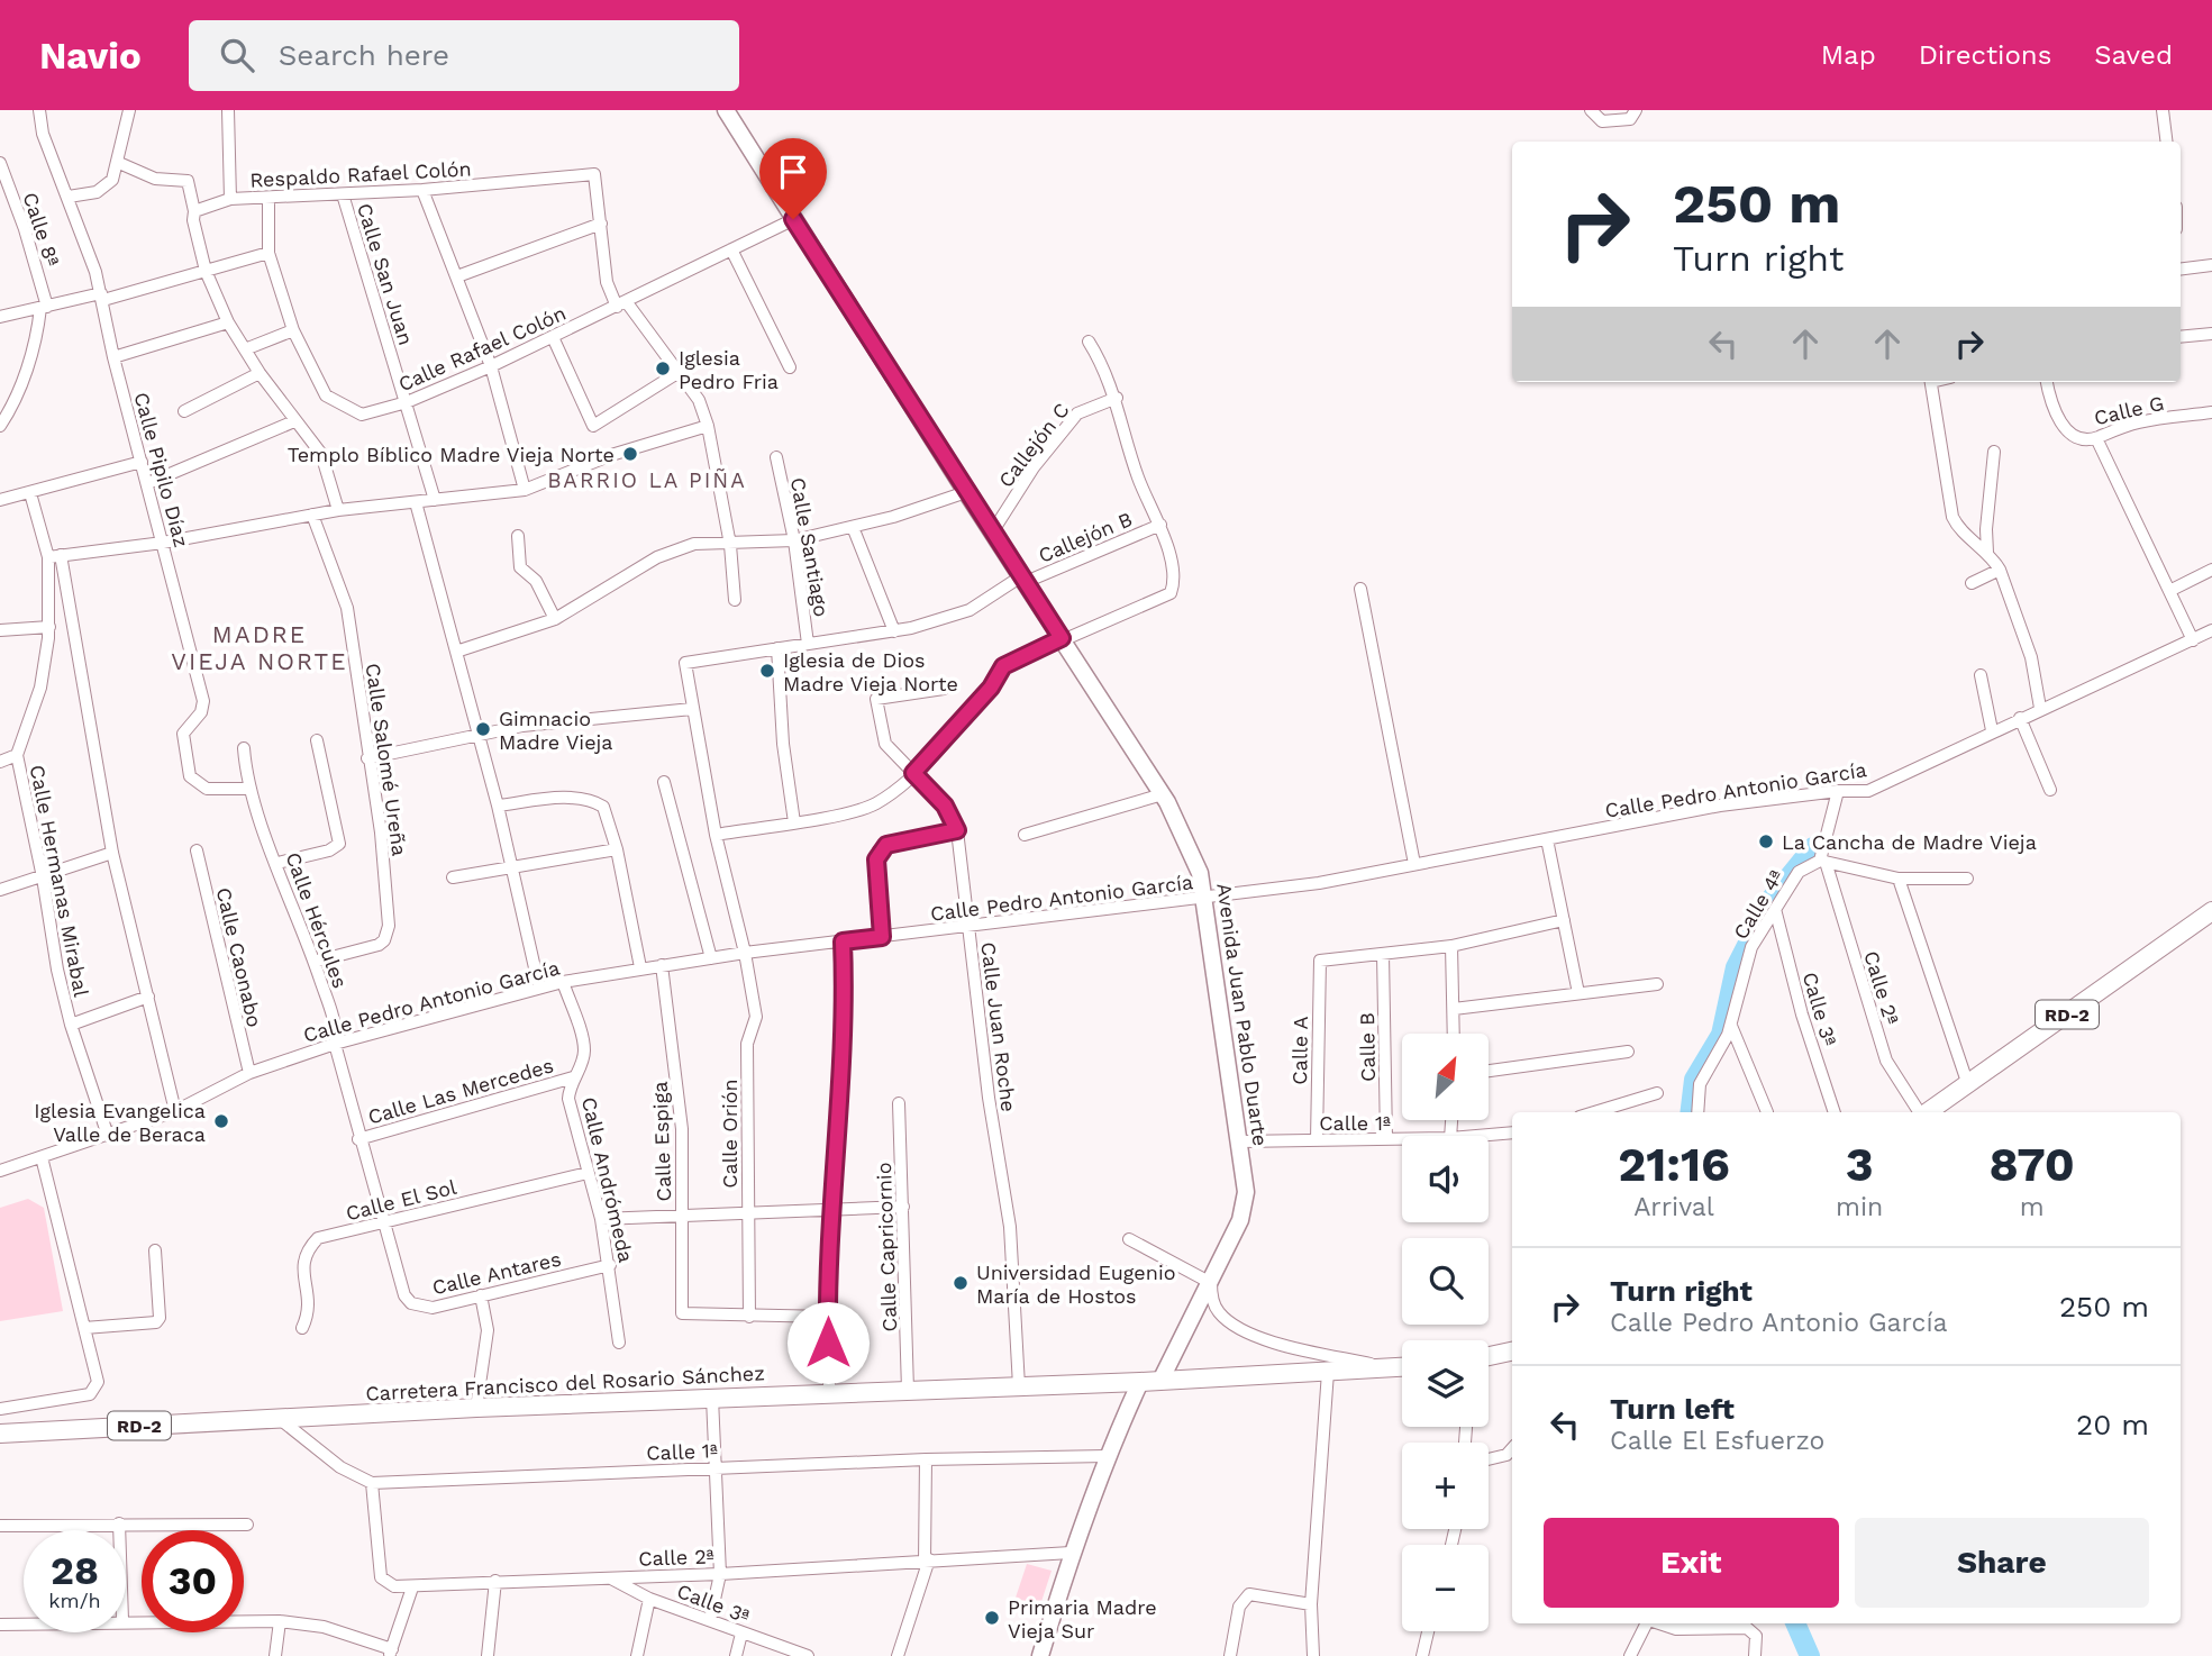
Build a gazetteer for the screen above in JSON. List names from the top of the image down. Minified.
{"streets":{"main road":["Avenida Juan Pablo Duarte","RD-2","Carretera Francisco del Rosario Sánchez"],"street":["Respaldo Rafael Colón","Calle 8ª","Calle San Juan","Calle Rafael Colón","Calle G","Callejón C","Calle Pipilo Díaz","Callejón B","Calle Santiago","Calle Salomé Ureña","Calle Pedro Antonio García","Calle Hermanas Mirabal","Calle 4ª","Calle Hércules","Calle Caonabo","Calle 2ª","Calle 3ª","Calle Juan Roche","Calle B","Calle A","Calle Las Mercedes","Calle 1ª","Calle Orión","Calle Espiga","Calle Andrómeda","Calle El Sol","Calle Capricornio","Calle Antares"]},"crossings":[["Respaldo Rafael Colón","Calle San Juan"],["Respaldo Rafael Colón","Calle Rafael Colón"],["Calle San Juan","Calle Rafael Colón"],["Calle Rafael Colón","Avenida Juan Pablo Duarte"],["Callejón C","Avenida Juan Pablo Duarte"],["Calle Pipilo Díaz","Calle Hércules"],["Callejón B","Calle Santiago"],["Callejón B","Avenida Juan Pablo Duarte"],["Callejón B","Calle Orión"],["Calle Salomé Ureña","Calle Hércules"],["Calle Pedro Antonio García","Calle Hermanas Mirabal"],["Calle Pedro Antonio García","Calle Hércules"],["Calle Pedro Antonio García","Calle Caonabo"],["Calle Pedro Antonio García","Avenida Juan Pablo Duarte"],["Calle Pedro Antonio García","Calle Juan Roche"],["Calle Pedro Antonio García","Calle Orión"],["Calle Pedro Antonio García","Calle Espiga"],["Calle Pedro Antonio García","Calle Andrómeda"],["Calle 4ª","Calle 2ª"],["Calle 4ª","Calle 3ª"],["Calle Hércules","Calle Las Mercedes"],["Calle Hércules","Calle El Sol"],["Calle Hércules","Calle Antares"],["Calle 2ª","Calle 3ª"],["Avenida Juan Pablo Duarte","Calle 1ª"],["Avenida Juan Pablo Duarte","Carretera Francisco del Rosario Sánchez"],["Calle Juan Roche","Carretera Francisco del Rosario Sánchez"],["Calle B","Calle A"],["Calle B","Calle 1ª"],["Calle A","Calle 1ª"],["Calle Las Mercedes","Calle Andrómeda"],["Calle Orión","Calle Espiga"],["Calle Andrómeda","Calle El Sol"],["Calle Andrómeda","Calle Antares"],["Calle Capricornio","Carretera Francisco del Rosario Sánchez"]],"districts":["BARRIO LA PIÑA","MADRE VIEJA NORTE"],"places":["Iglesia Pedro Fria","Templo Bíblico Madre Vieja Norte","Iglesia de Dios Madre Vieja Norte","Gimnacio Madre Vieja","La Cancha de Madre Vieja","Iglesia Evangelica Valle de Beraca","Universidad Eugenio María de Hostos","Primaria Madre Vieja Sur"],"north":"top right","page":{"header":"Navio","search":"Search here","nav":["Map","Directions","Saved"],"turn":["250 m","Turn right"],"map_buttons":["+","−"],"eta":["21:16","Arrival","3","min","870","m"],"list":[{"name":"Turn right","note":"Calle Pedro Antonio García","value":"250 m"},{"name":"Turn left","note":"Calle El Esfuerzo","value":"20 m"}],"buttons":["Exit","Share"],"speed":"28 km/h","limit":"30"}}
